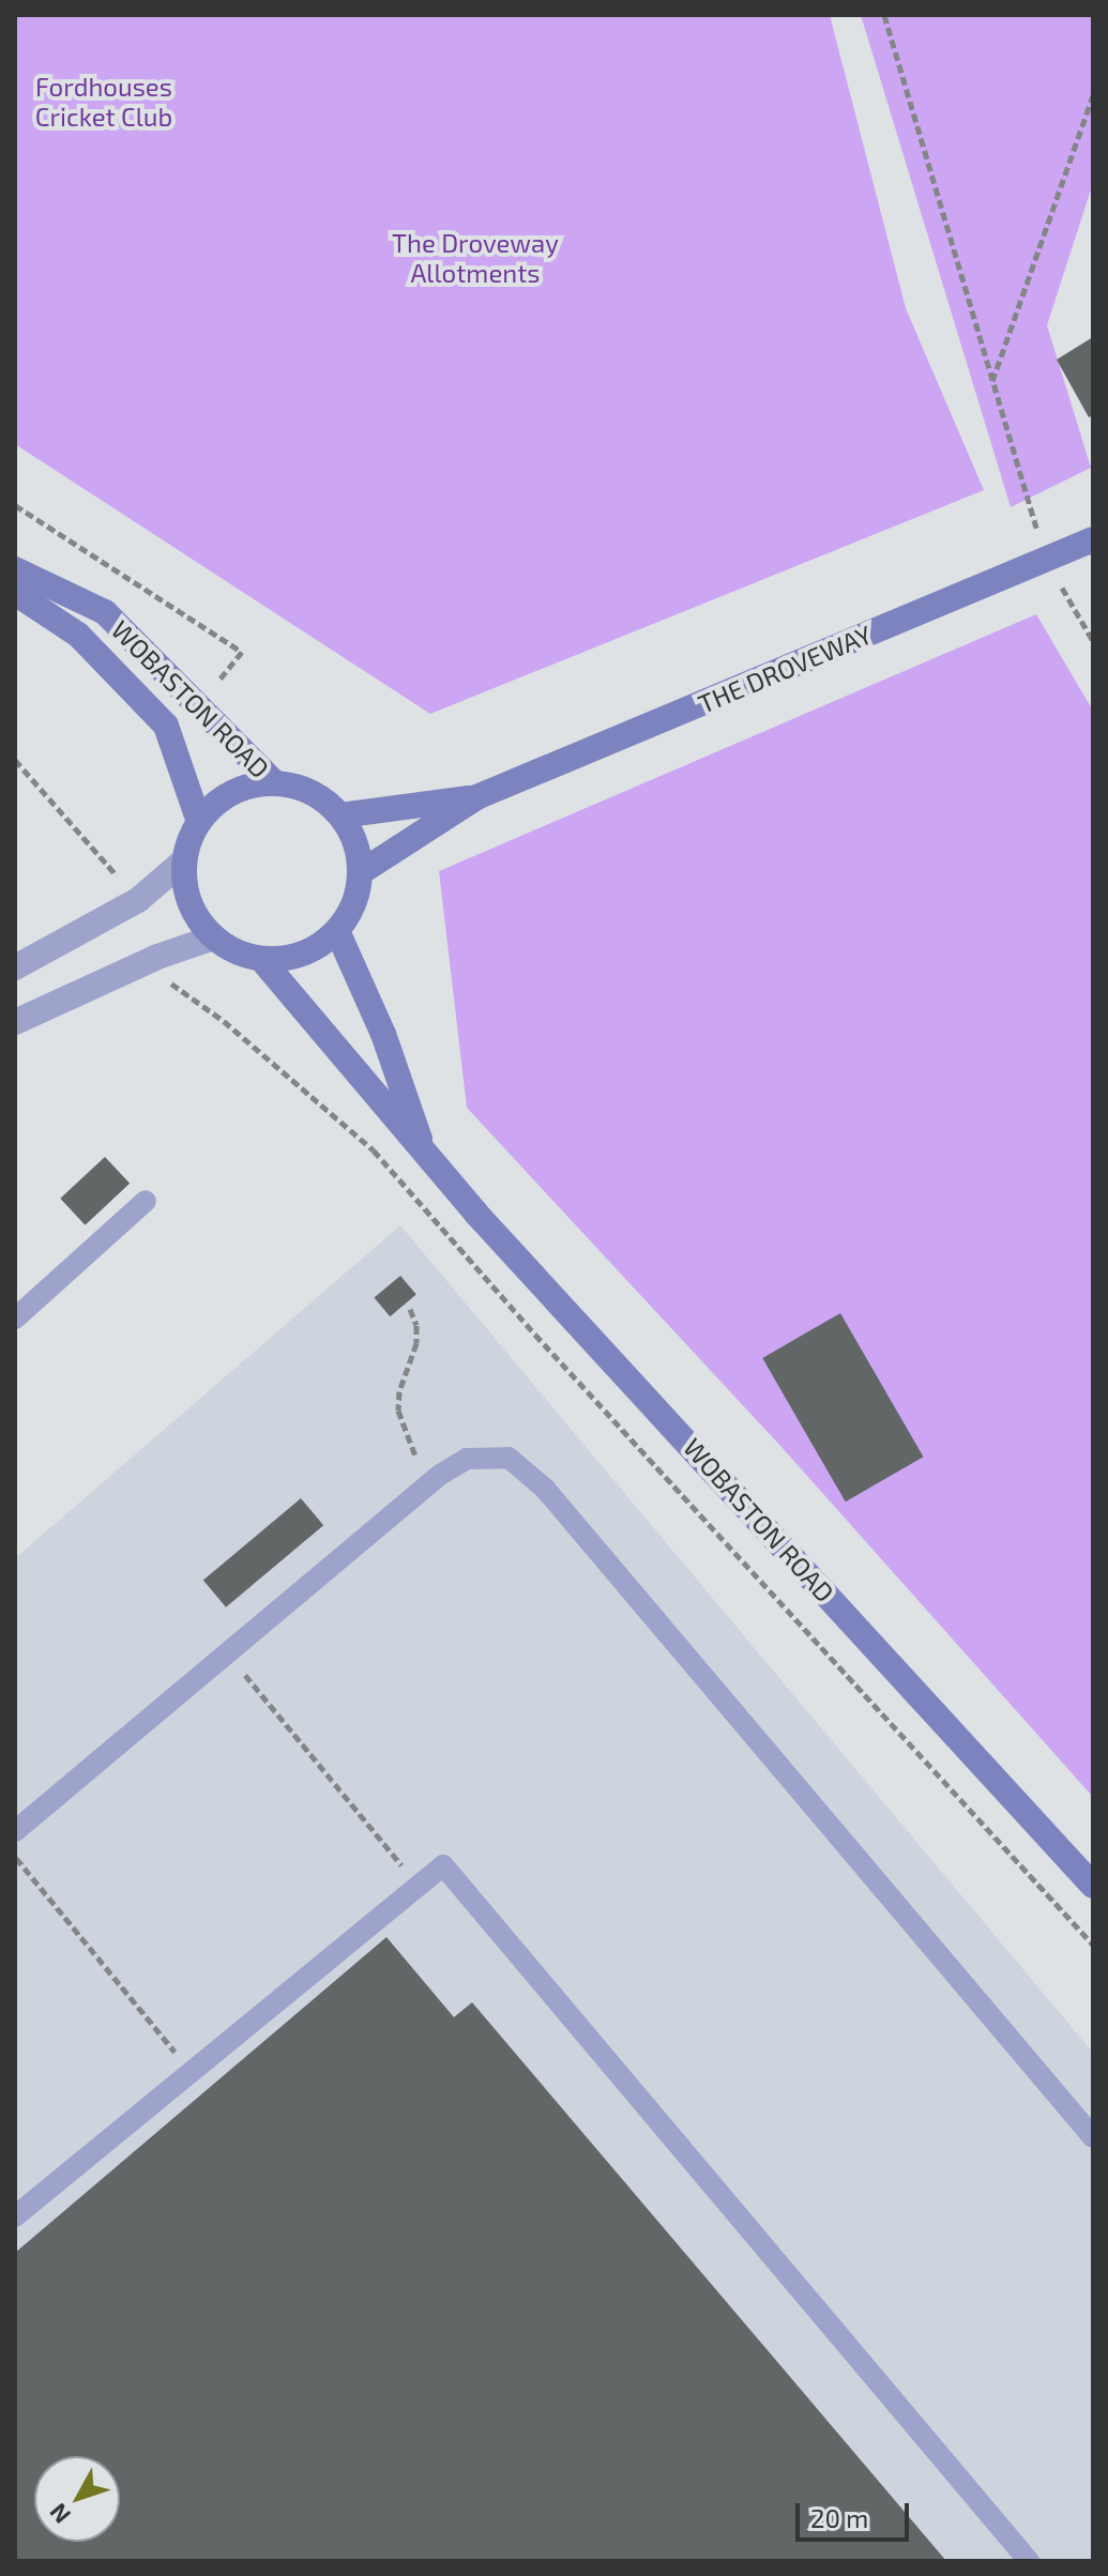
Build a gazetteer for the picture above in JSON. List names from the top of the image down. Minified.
{"streets":{"street":["THE DROVEWAY","WOBASTON ROAD"]},"crossings":[["THE DROVEWAY","WOBASTON ROAD"]],"parks":["Fordhouses Cricket Club","The Droveway Allotments"],"scale_bar":"20 m","north":"bottom left"}
